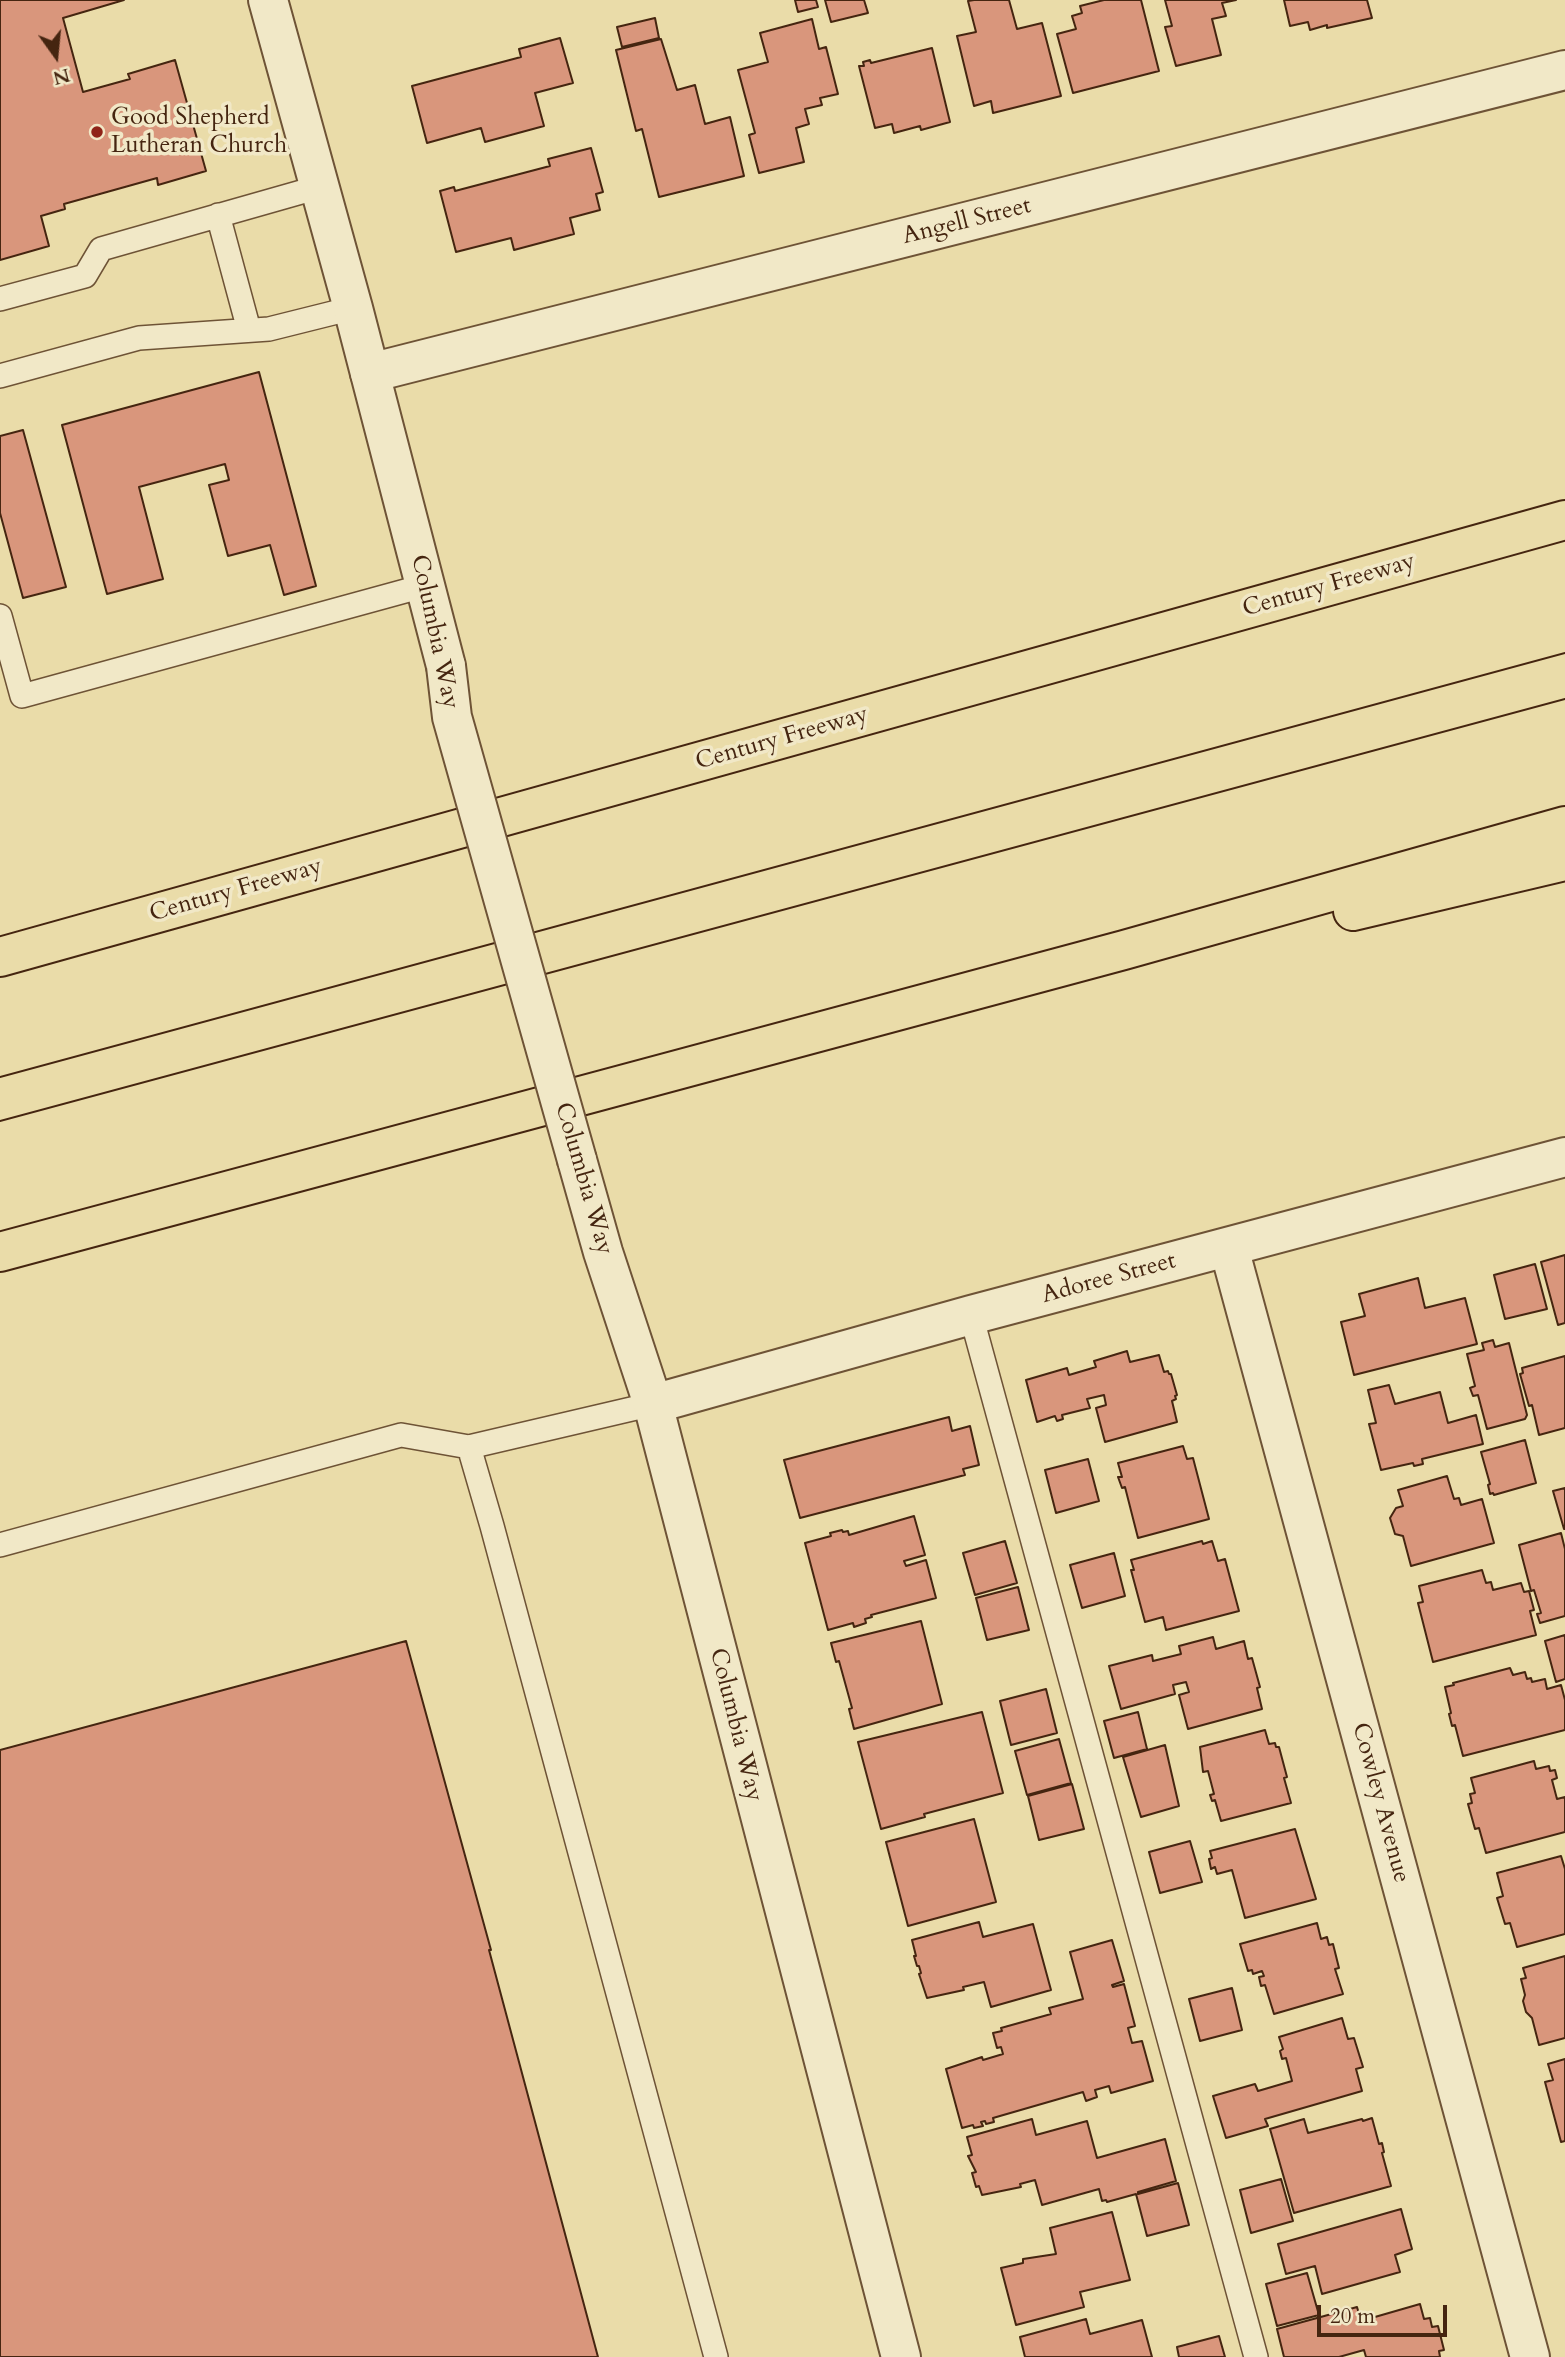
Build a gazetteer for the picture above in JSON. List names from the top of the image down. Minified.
{"streets":{"highway":["Century Freeway"],"street":["Angell Street","Columbia Way","Adoree Street","Cowley Avenue"]},"crossings":[["Angell Street","Columbia Way"],["Columbia Way","Adoree Street"],["Adoree Street","Cowley Avenue"]],"places":["Good Shepherd Lutheran Church"],"scale_bar":"20 m","north":"bottom"}
